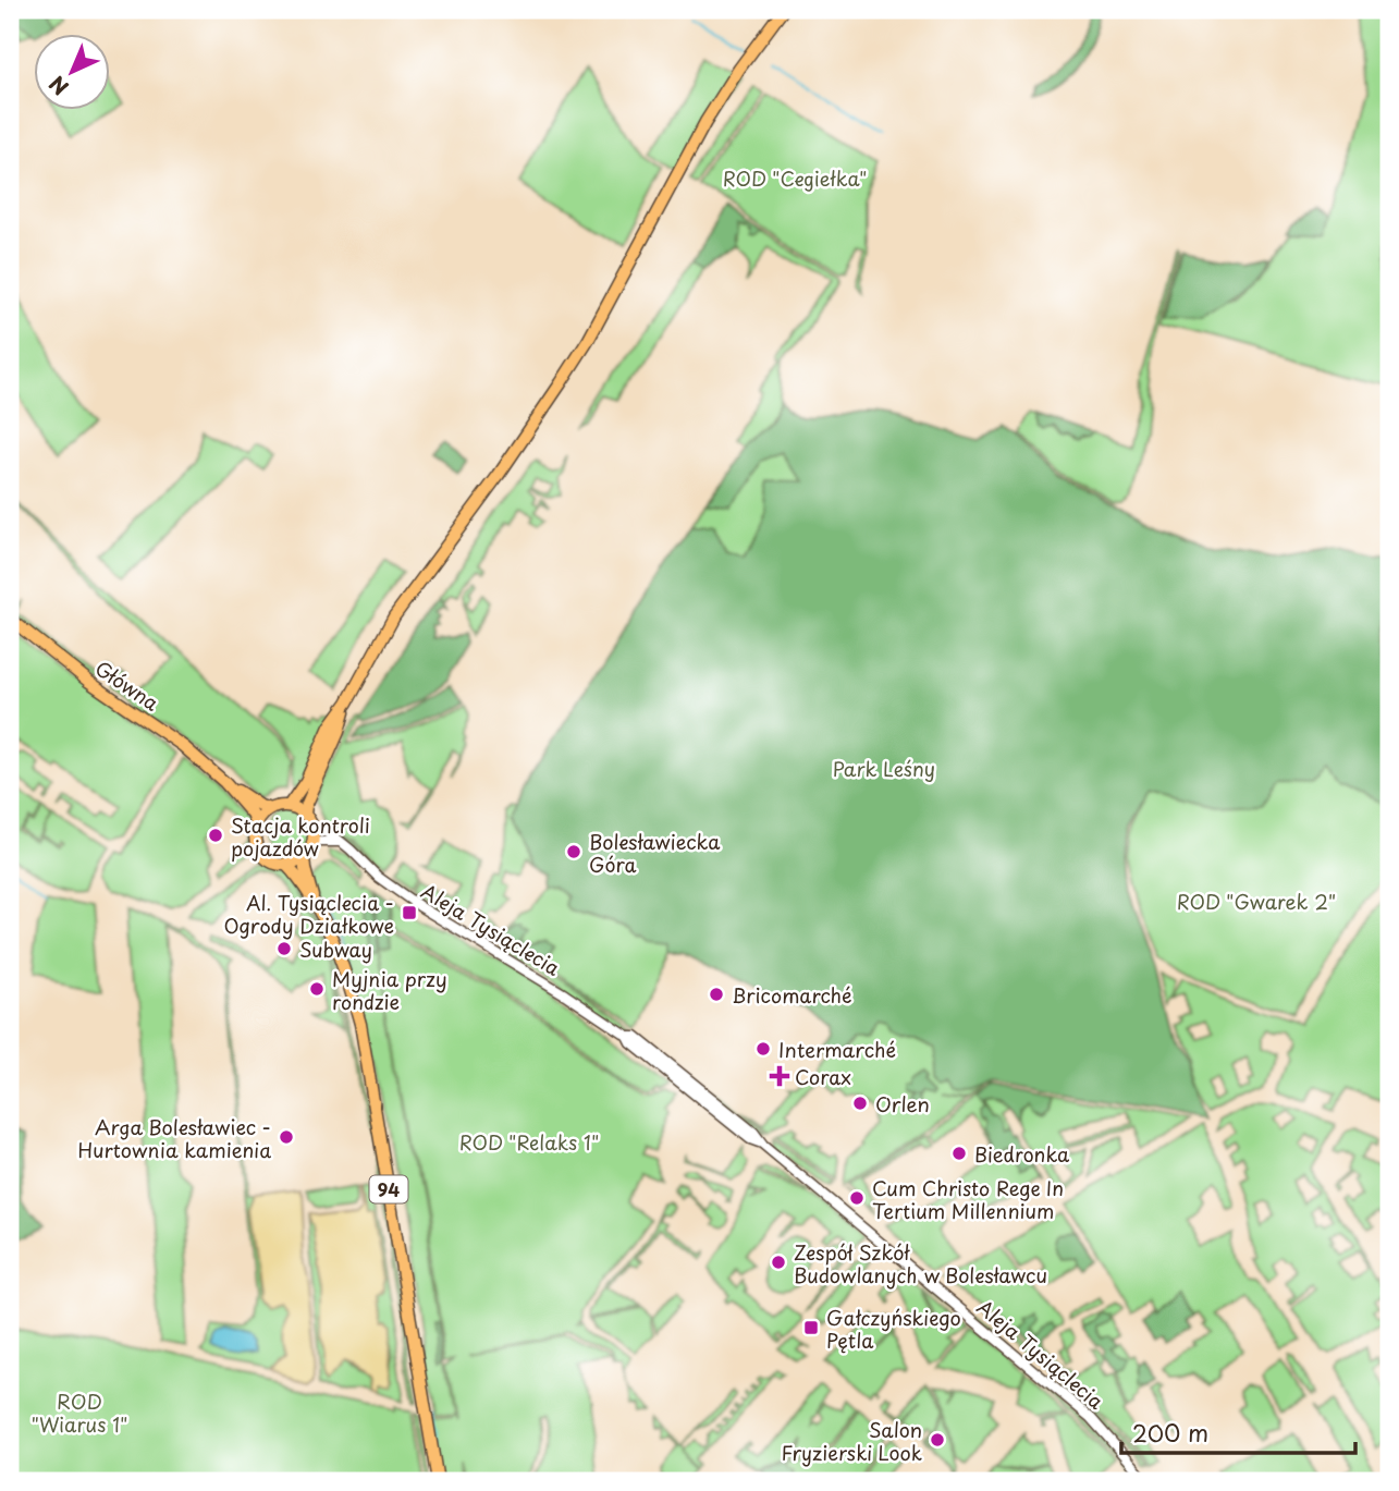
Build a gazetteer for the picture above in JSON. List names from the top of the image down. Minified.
{"streets":{"main road":["Główna","94"],"street":["Aleja Tysiąclecia"]},"crossings":[["Główna","Aleja Tysiąclecia"],["Główna","94"],["Aleja Tysiąclecia","94"]],"parks":["ROD \"Cegiełka\"","Park Leśny","ROD \"Gwarek 2\"","ROD \"Relaks 1\"","ROD \"Wiarus 1\""],"places":{"other":["Stacja kontroli pojazdów","Bolesławiecka Góra","Subway","Myjnia przy rondzie","Bricomarché","Intermarché","Orlen","Arga Bolesławiec - Hurtownia kamienia","Biedronka","Cum Christo Rege In Tertium Millennium","Zespół Szkół Budowlanych w Bolesławcu","Salon Fryzierski Look"],"transit":["Al. Tysiąclecia - Ogrody Działkowe","Gałczyńskiego Pętla"],"health":["Corax"]},"scale_bar":"200 m","north":"bottom left"}
